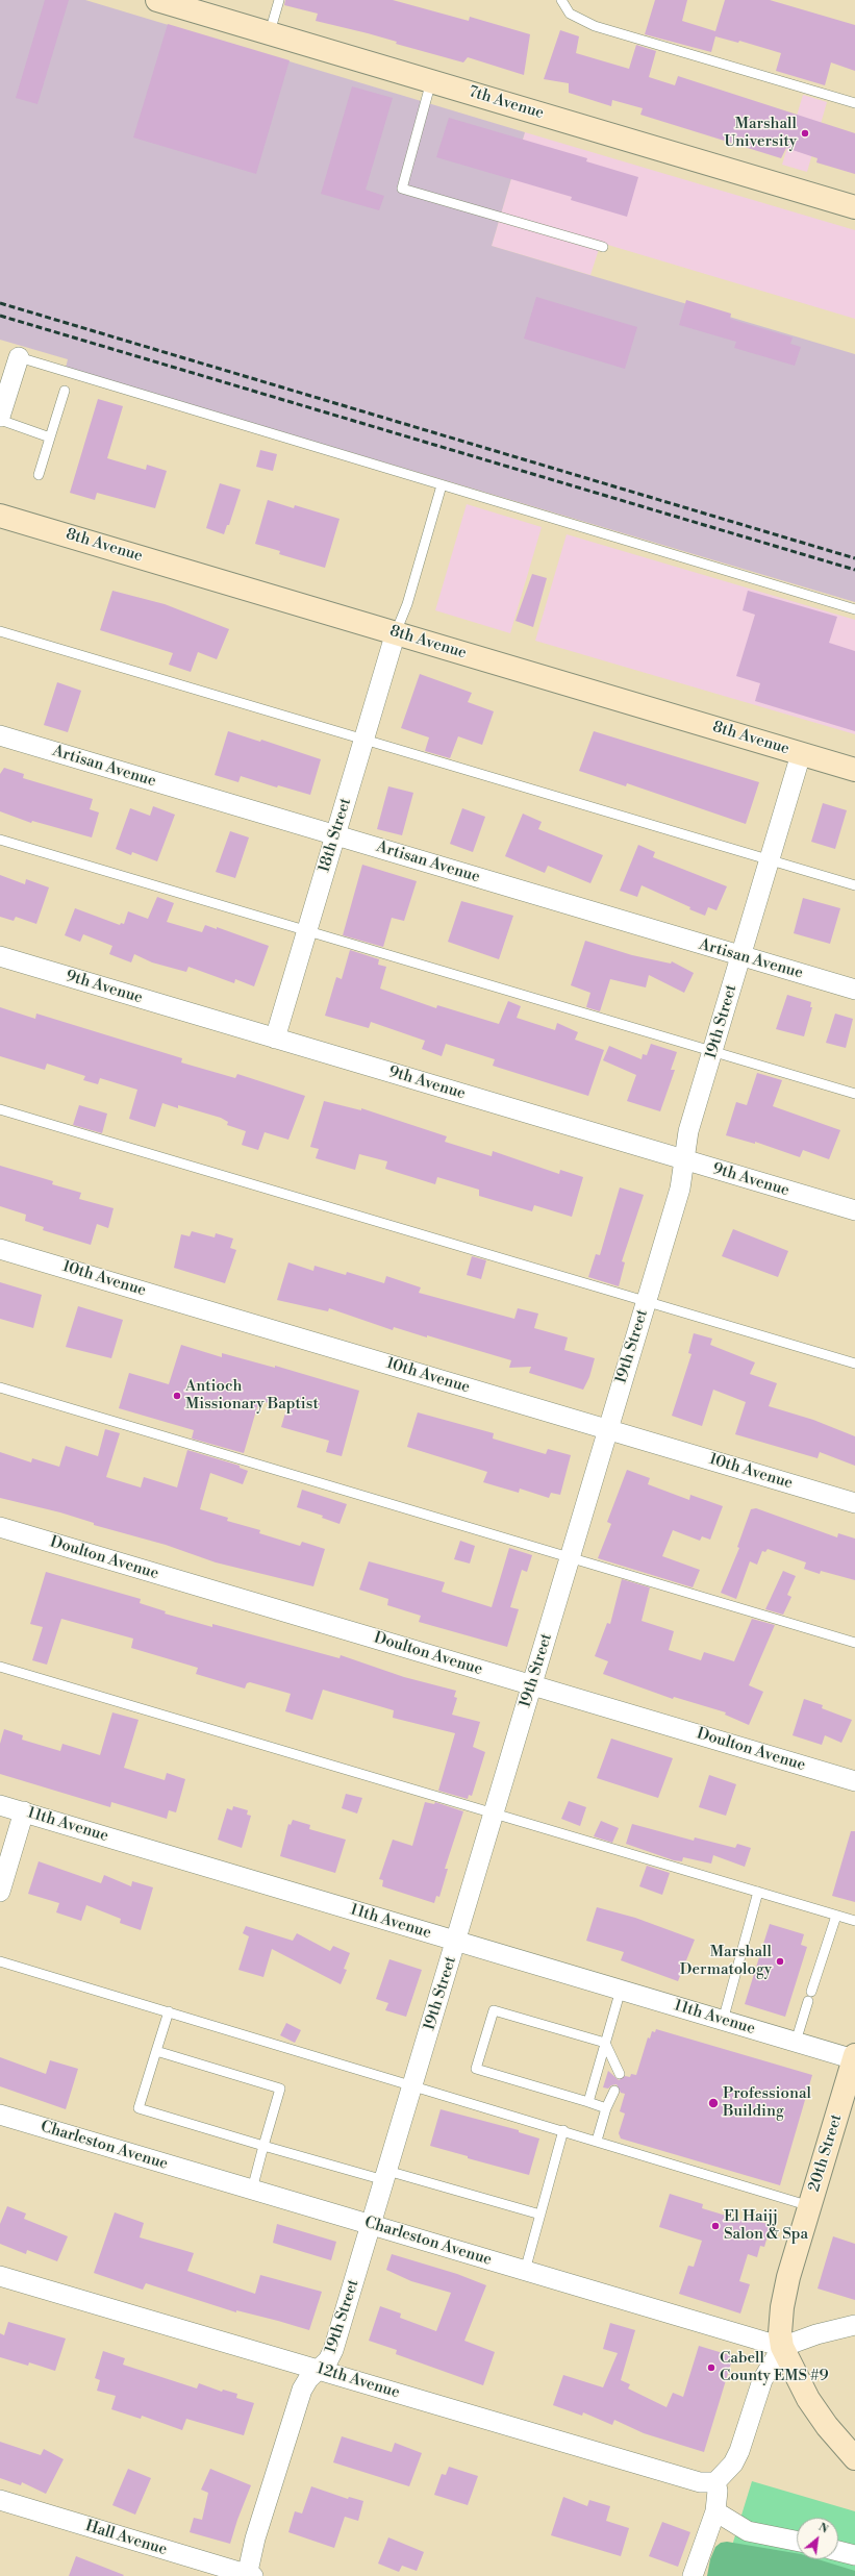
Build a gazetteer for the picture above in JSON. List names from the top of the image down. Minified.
{"streets":{"main road":["7th Avenue","8th Avenue","20th Street"],"street":["Artisan Avenue","18th Street","9th Avenue","19th Street","10th Avenue","Doulton Avenue","11th Avenue","Charleston Avenue","12th Avenue","Hall Avenue"]},"crossings":[["8th Avenue","18th Street"],["8th Avenue","19th Street"],["Artisan Avenue","18th Street"],["Artisan Avenue","19th Street"],["18th Street","9th Avenue"],["9th Avenue","19th Street"],["19th Street","10th Avenue"],["19th Street","Doulton Avenue"],["19th Street","11th Avenue"],["19th Street","Charleston Avenue"],["19th Street","12th Avenue"],["19th Street","Hall Avenue"],["11th Avenue","20th Street"],["Charleston Avenue","20th Street"]],"places":["Marshall University","Antioch Missionary Baptist","Marshall Dermatology","Professional Building","El Haijj Salon & Spa","Cabell County EMS #9"],"north":"top right"}
